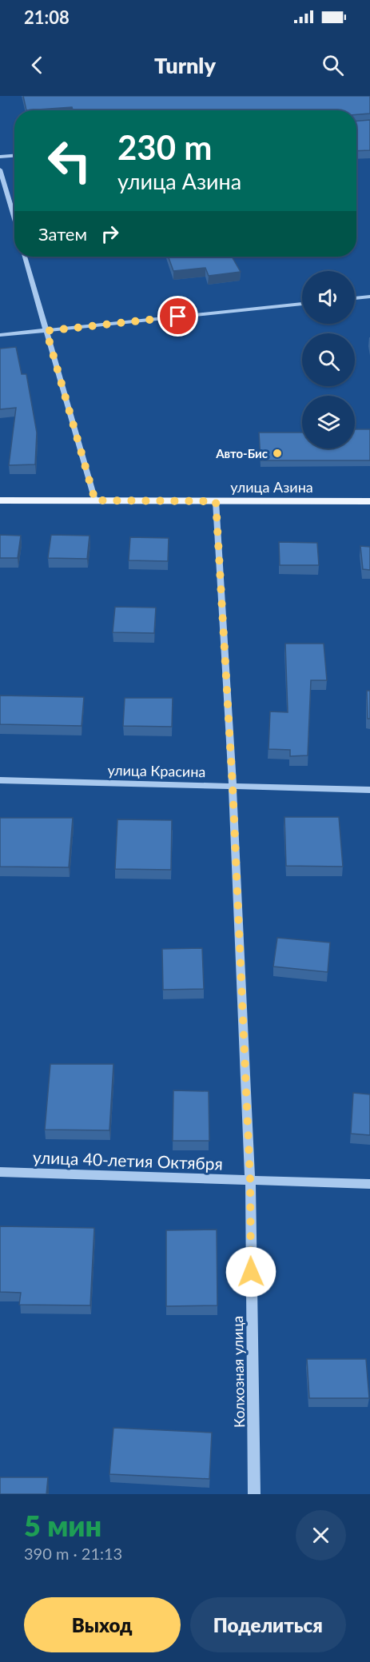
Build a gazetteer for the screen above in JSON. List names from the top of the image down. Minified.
{"streets":{"main road":["улица Азина"],"street":["улица Красина","улица 40-летия Октября","Колхозная улица"]},"crossings":[["улица Азина","Колхозная улица"],["улица Красина","Колхозная улица"],["улица 40-летия Октября","Колхозная улица"]],"places":["Авто-Бис"],"page":{"status":"21:08","header":"Turnly","turn":["230 m","улица Азина"],"then":"Затем","heading":["5 мин","390 m · 21:13"],"buttons":["Выход","Поделиться"]}}
